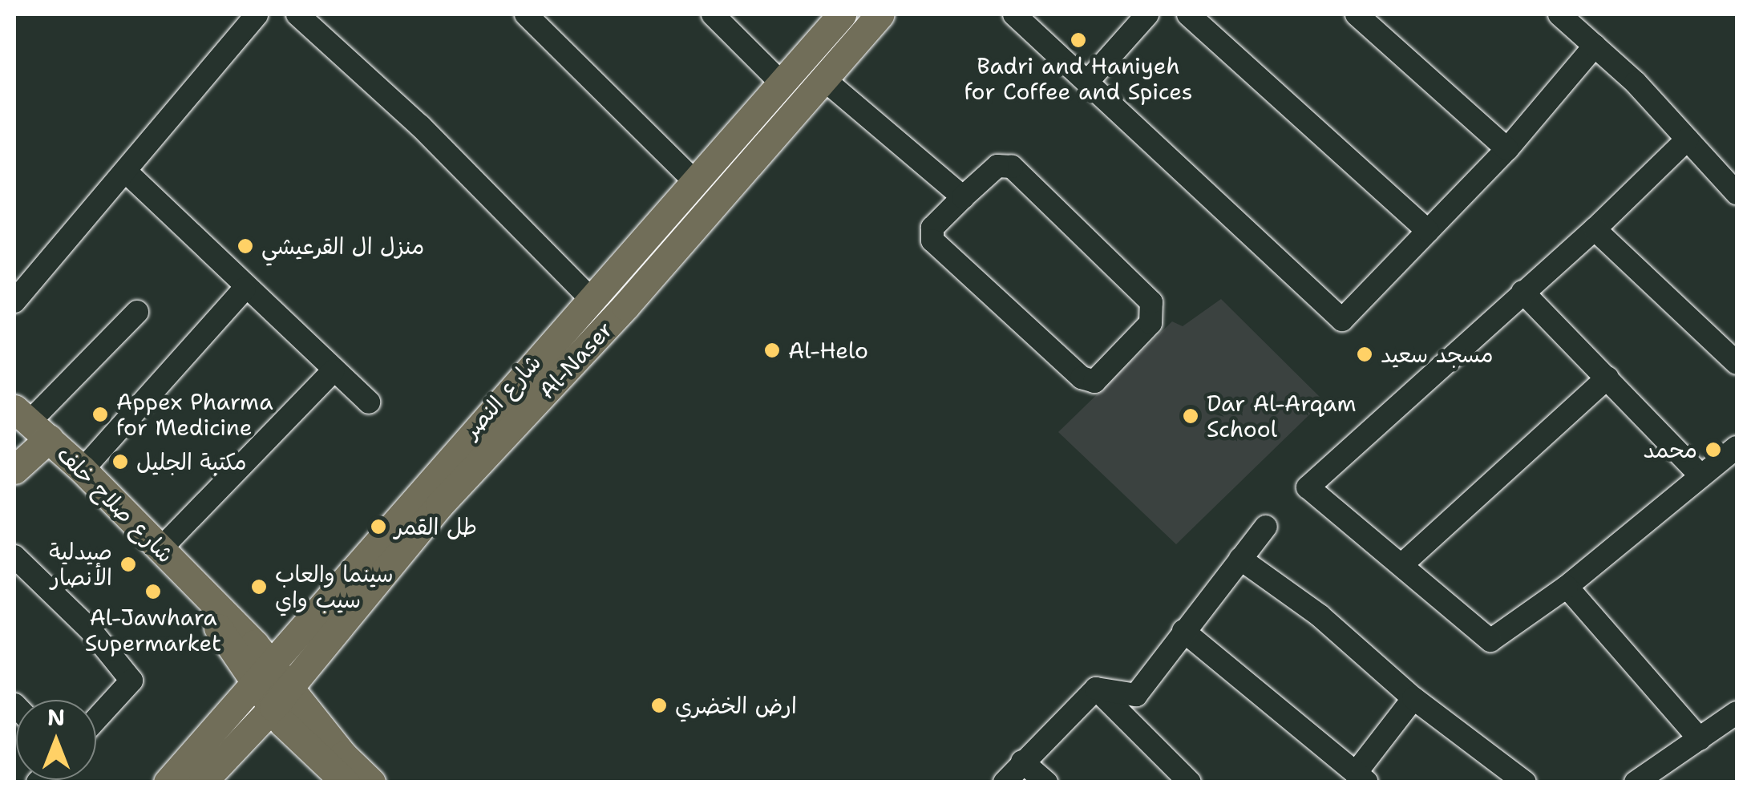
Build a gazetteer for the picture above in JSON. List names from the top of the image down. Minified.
{"streets":{"main road":["Al-Naser","شارع النصر","شارع صلاح خلف"]},"crossings":[["Al-Naser","شارع النصر"],["Al-Naser","شارع صلاح خلف"],["شارع النصر","شارع صلاح خلف"]],"places":["Badri and Haniyeh for Coffee and Spices","منزل ال القرعيشي","Al-Helo","مسجد سعيد","Appex Pharma for Medicine","Dar Al-Arqam School","محمد","مكتبة الجليل","طل القمر","صيدلية الأنصار","سينما والعاب سيب واي","Al-Jawhara Supermarket","ارض الخضري"],"north":"top"}
